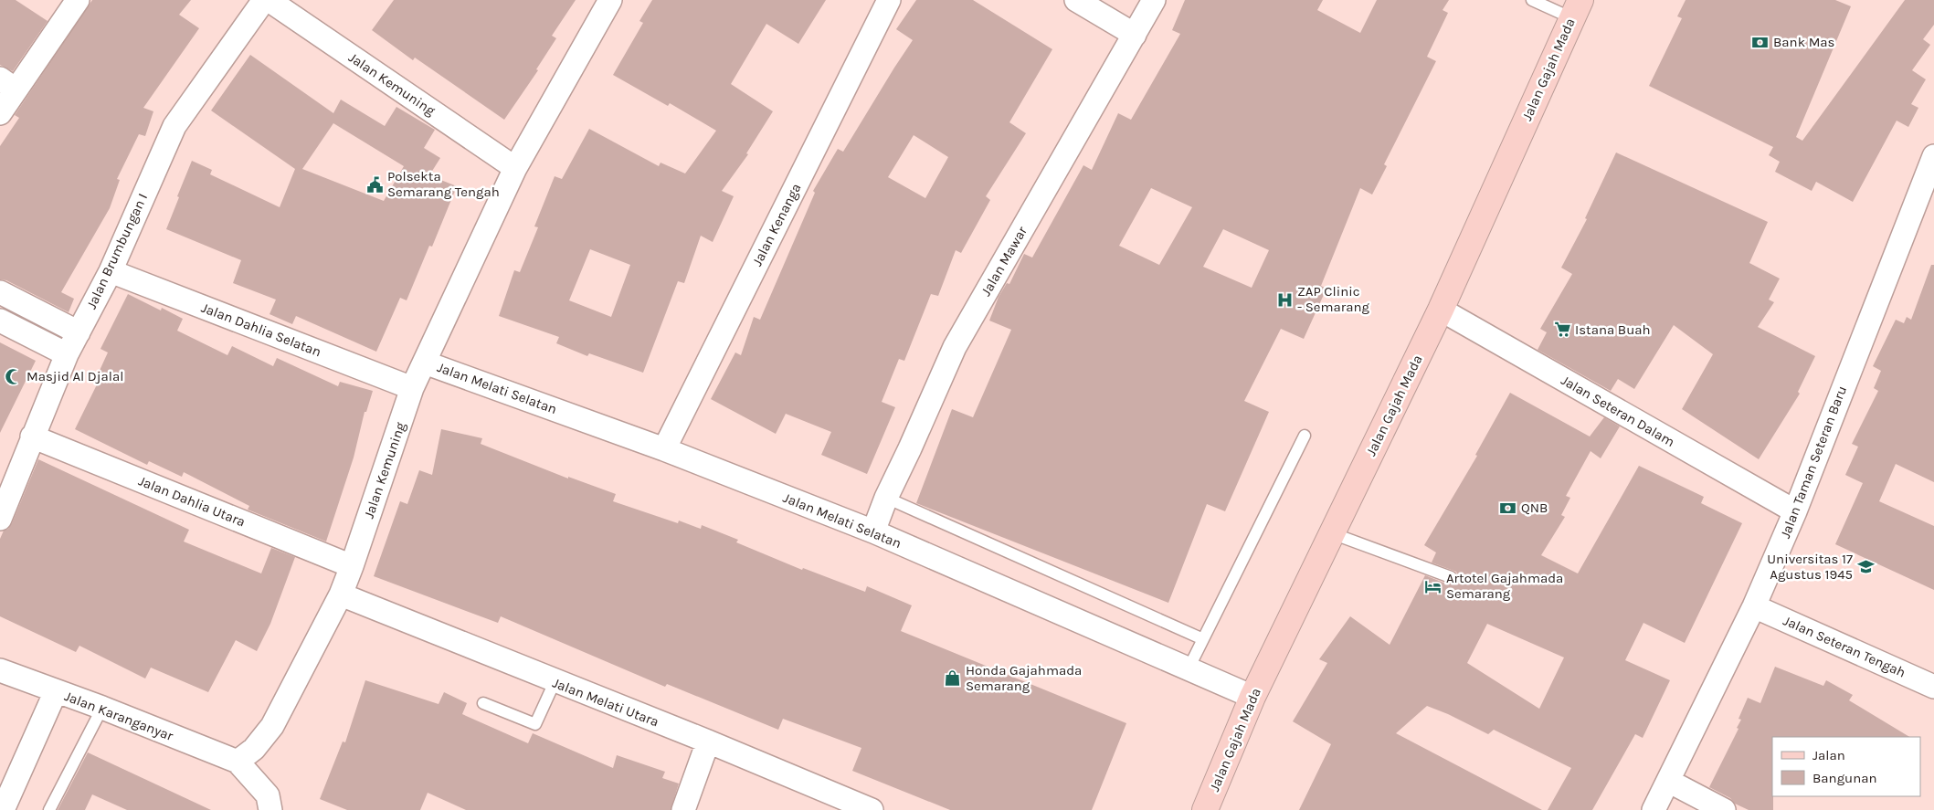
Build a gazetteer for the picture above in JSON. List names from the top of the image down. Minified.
{"streets":{"main road":["Jalan Gajah Mada"],"street":["Jalan Kemuning","Jalan Kenanga","Jalan Brumbungan I","Jalan Mawar","Jalan Dahlia Selatan","Jalan Melati Selatan","Jalan Seteran Dalam","Jalan Taman Seteran Baru","Jalan Dahlia Utara","Jalan Seteran Tengah","Jalan Melati Utara","Jalan Karanganyar"]},"crossings":[["Jalan Gajah Mada","Jalan Melati Selatan"],["Jalan Gajah Mada","Jalan Seteran Dalam"],["Jalan Kemuning","Jalan Dahlia Selatan"],["Jalan Kemuning","Jalan Melati Selatan"],["Jalan Kemuning","Jalan Dahlia Utara"],["Jalan Kemuning","Jalan Melati Utara"],["Jalan Kemuning","Jalan Karanganyar"],["Jalan Kenanga","Jalan Melati Selatan"],["Jalan Brumbungan I","Jalan Dahlia Selatan"],["Jalan Brumbungan I","Jalan Dahlia Utara"],["Jalan Mawar","Jalan Melati Selatan"],["Jalan Seteran Dalam","Jalan Taman Seteran Baru"],["Jalan Taman Seteran Baru","Jalan Seteran Tengah"]],"places":{"bank":["Bank Mas","QNB"],"public building":["Polsekta Semarang Tengah"],"hospital":["ZAP Clinic - Semarang"],"supermarket":["Istana Buah"],"mosque":["Masjid Al Djalal"],"school or university":["Universitas 17 Agustus 1945"],"hotel":["Artotel Gajahmada Semarang"],"shop":["Honda Gajahmada Semarang"]},"legend":["Jalan","Bangunan"]}
